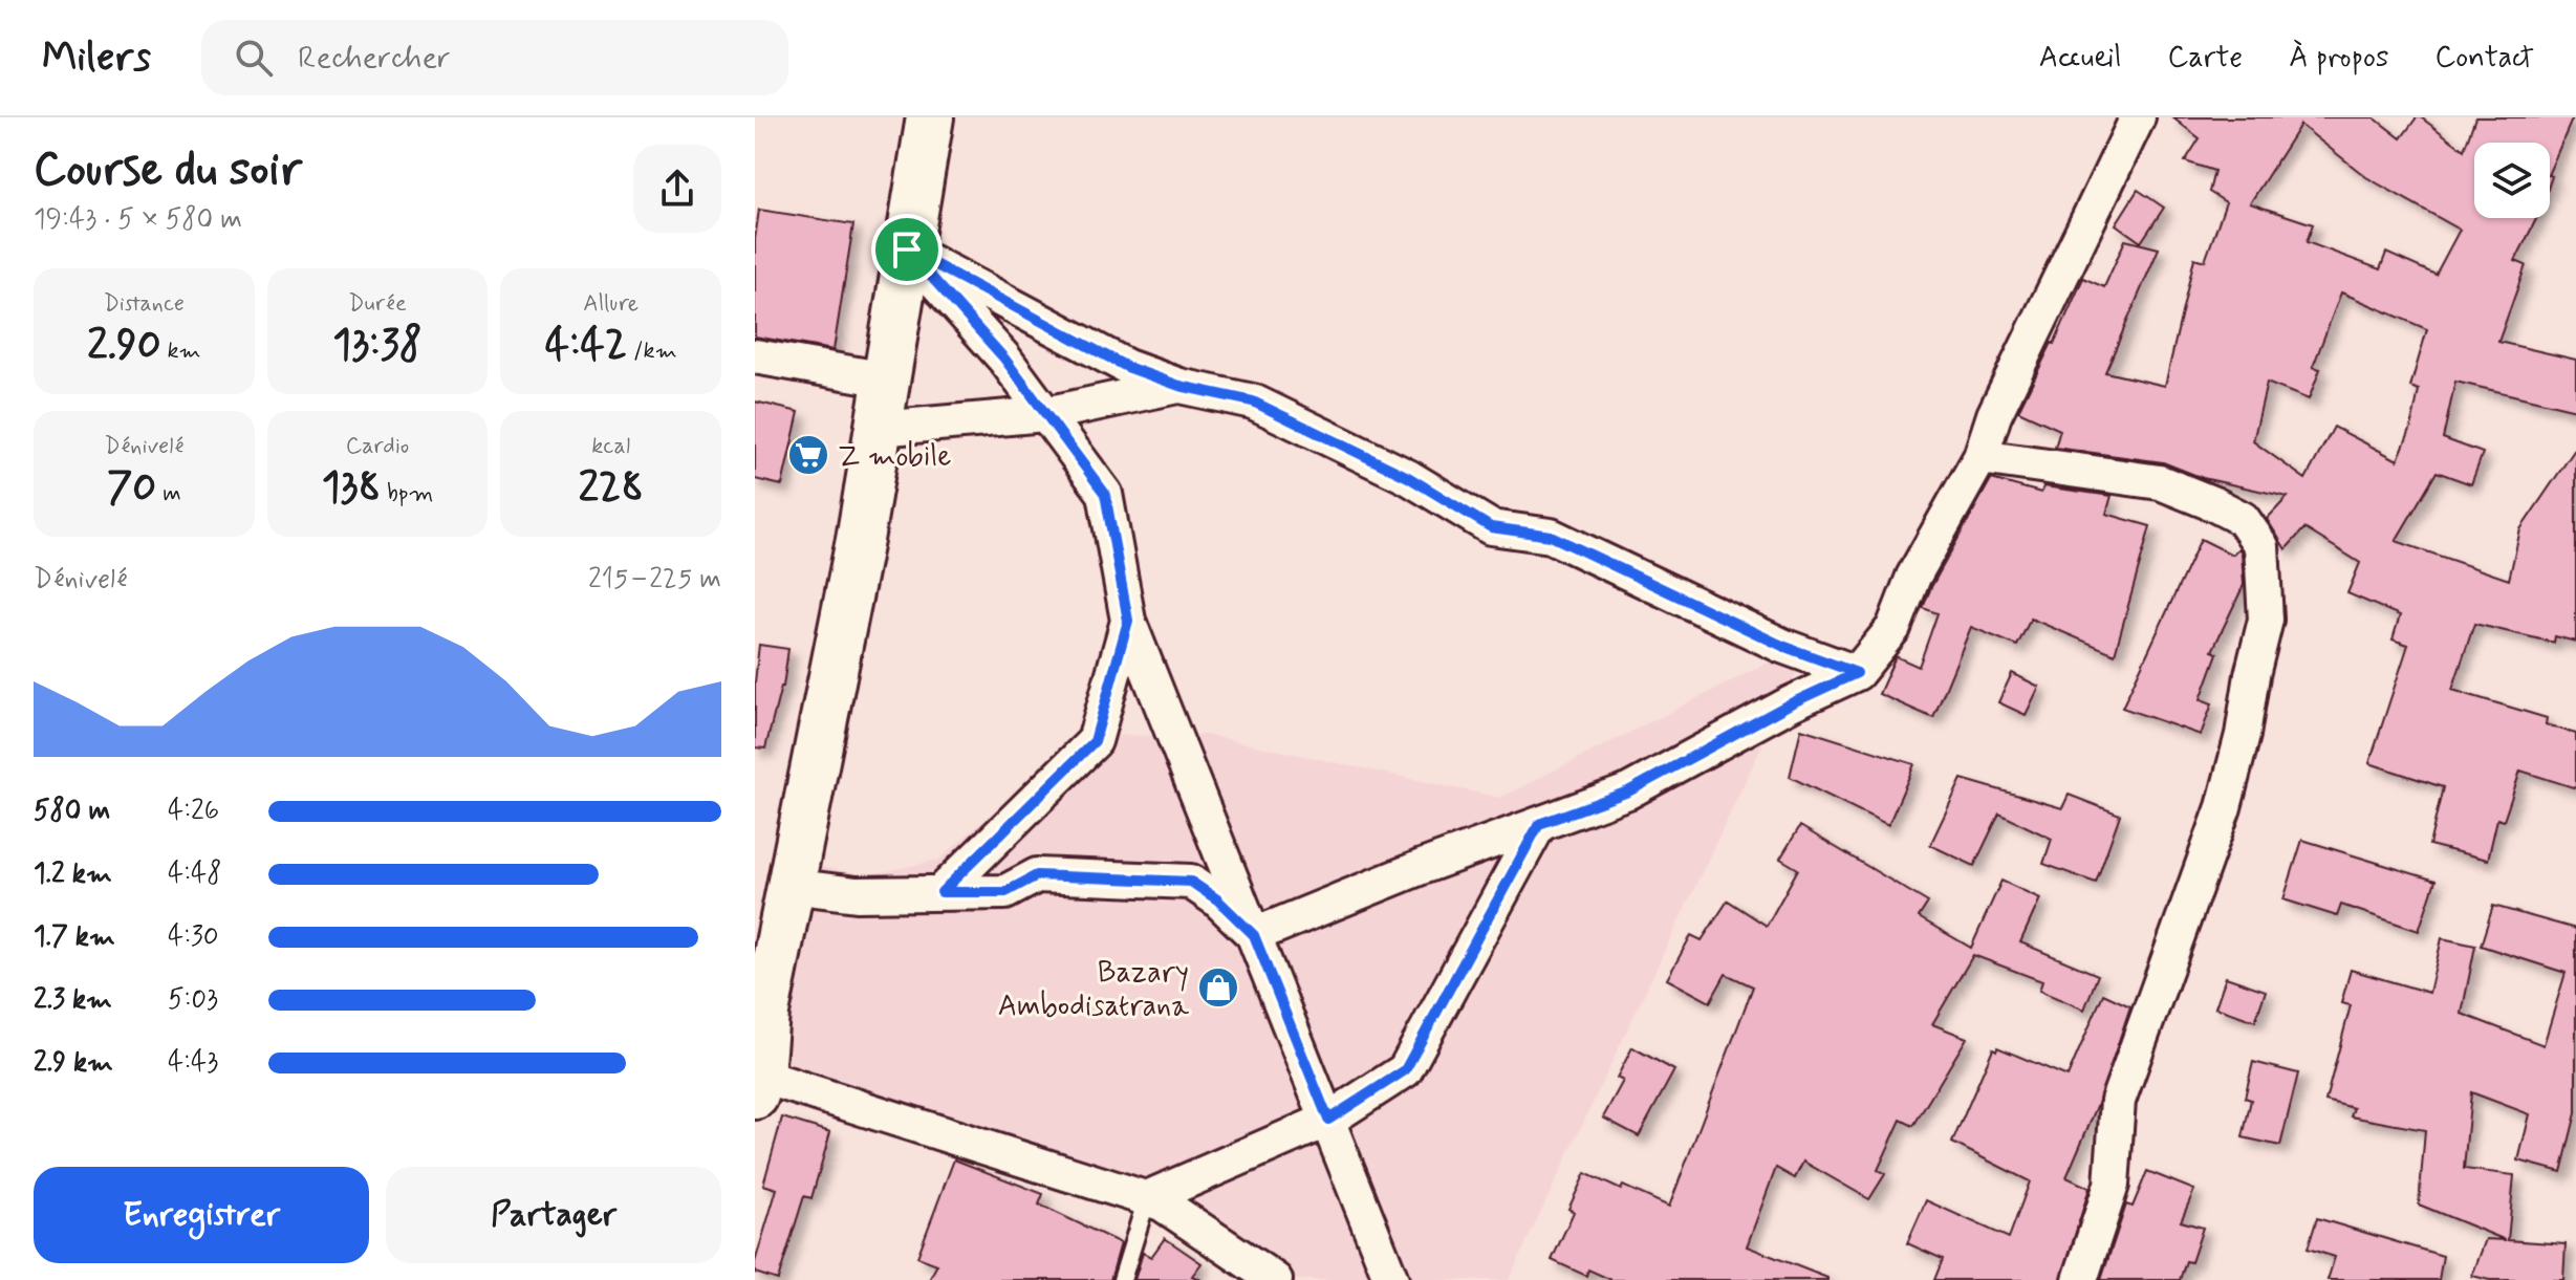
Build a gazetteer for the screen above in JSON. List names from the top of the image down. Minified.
{"places":{"supermarket":["Z mobile"],"shop":["Bazary Ambodisatrana"]},"page":{"header":"Milers","search":"Rechercher","nav":["Accueil","Carte","À propos","Contact"],"heading":["Course du soir","19:43 · 5 × 580 m"],"stats":[["Distance","2.90 km"],["Durée","13:38"],["Allure","4:42 /km"],["Dénivelé","70 m"],["Cardio","138 bpm"],["kcal","228"]],"chart":["Dénivelé","215–225 m"],"list":[{"name":"580 m","note":"4:26"},{"name":"1.2 km","note":"4:48"},{"name":"1.7 km","note":"4:30"},{"name":"2.3 km","note":"5:03"},{"name":"2.9 km","note":"4:43"}],"buttons":["Enregistrer","Partager"]}}
